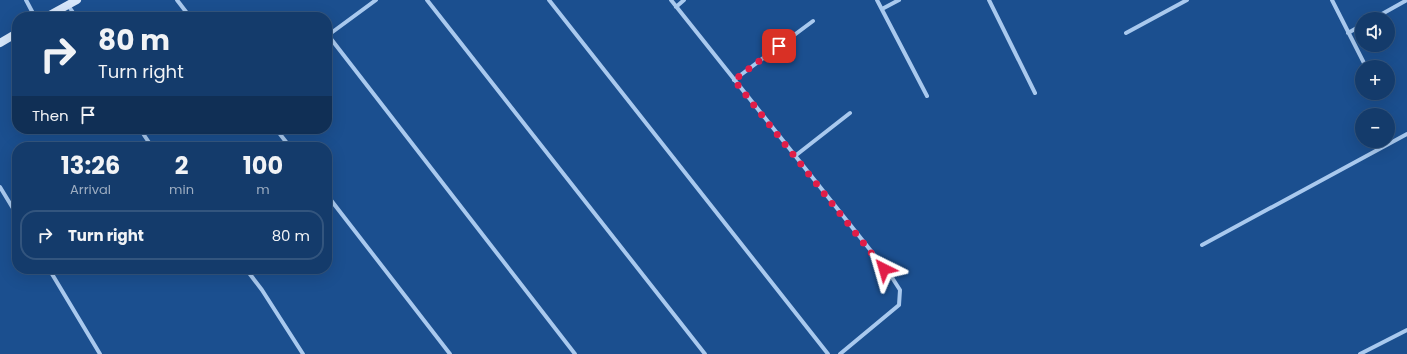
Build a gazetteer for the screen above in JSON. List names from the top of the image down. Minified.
{"page":{"map_buttons":["+","−"],"turn":["80 m","Turn right"],"then":"Then","eta":["13:26","Arrival","2","min","100","m"],"list":[{"name":"Turn right","value":"80 m"}]}}
